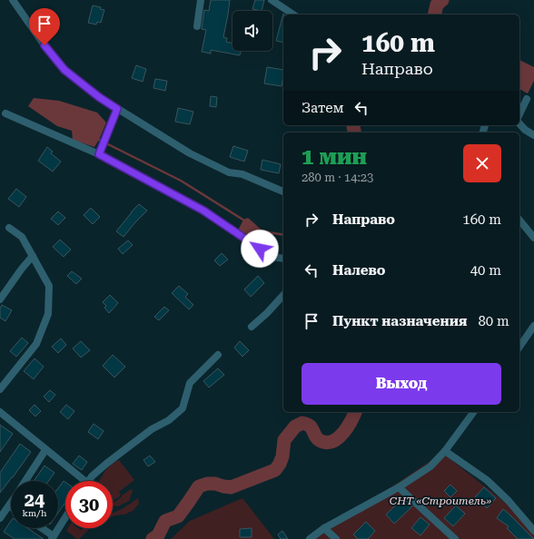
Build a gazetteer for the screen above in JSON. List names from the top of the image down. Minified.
{"parks":["СНТ «Строитель»"],"page":{"turn":["160 m","Направо"],"then":"Затем","heading":["1 мин","280 m · 14:23"],"list":[{"name":"Направо","value":"160 m"},{"name":"Налево","value":"40 m"},{"name":"Пункт назначения","value":"80 m"}],"buttons":"Выход","speed":"24 km/h","limit":"30"}}
